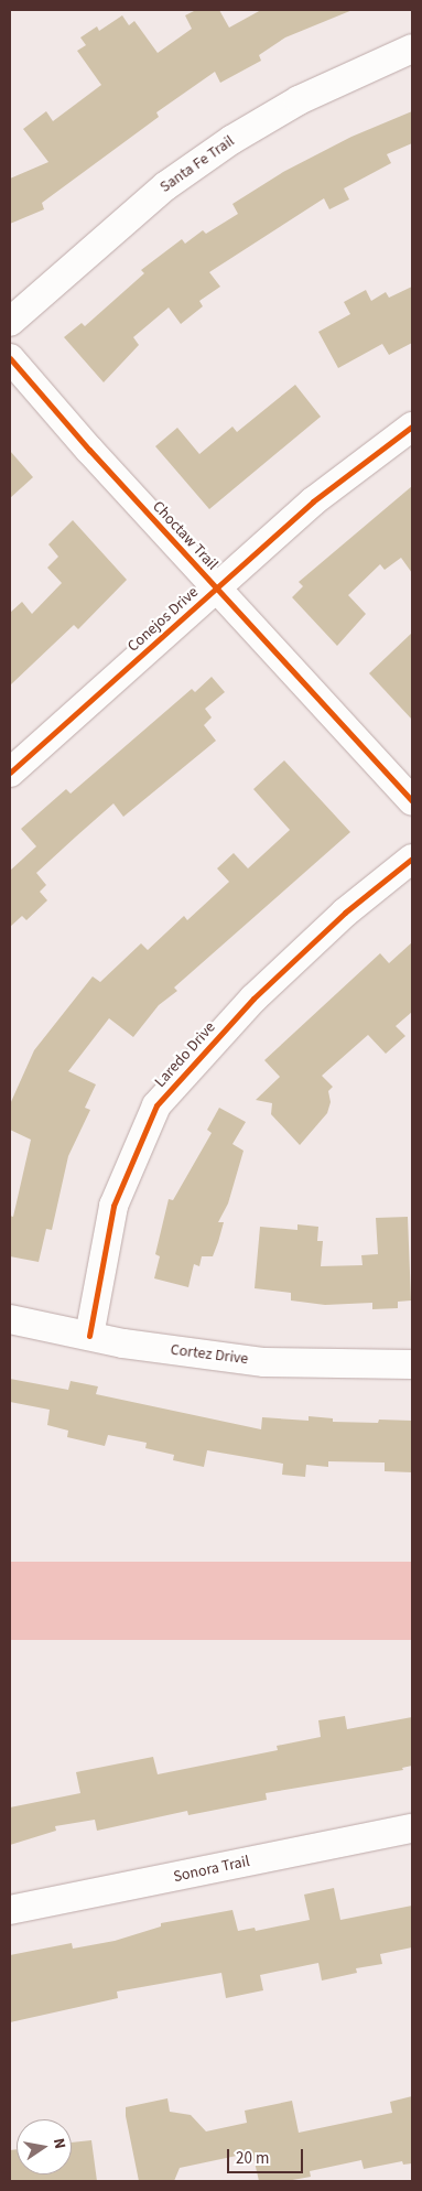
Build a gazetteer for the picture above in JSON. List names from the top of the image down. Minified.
{"streets":{"street":["Santa Fe Trail","Choctaw Trail","Conejos Drive","Laredo Drive","Cortez Drive","Sonora Trail"]},"crossings":[["Choctaw Trail","Conejos Drive"],["Laredo Drive","Cortez Drive"]],"scale_bar":"20 m","north":"right"}
